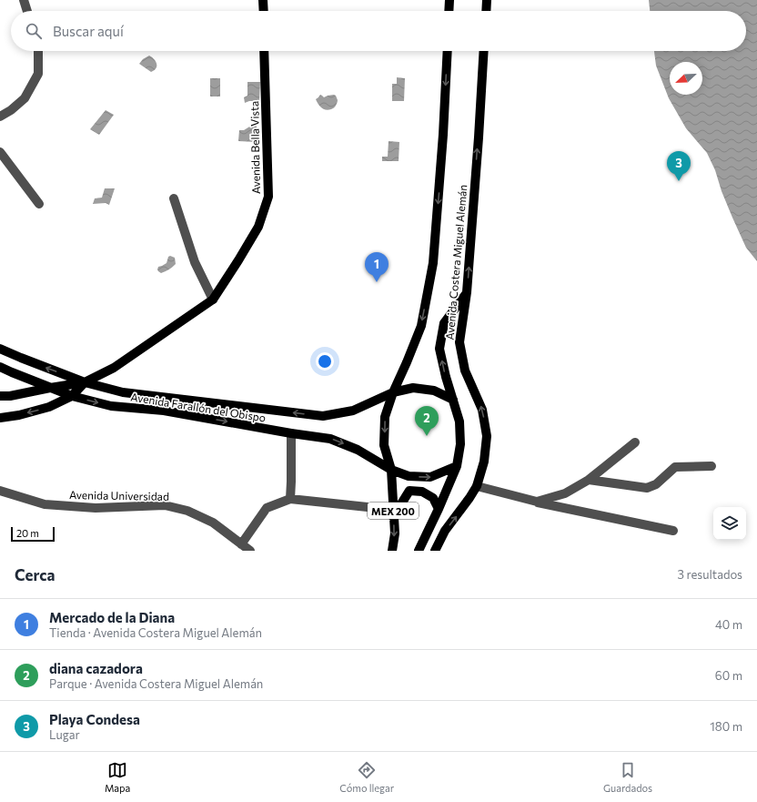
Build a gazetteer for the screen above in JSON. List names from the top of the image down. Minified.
{"streets":{"main road":["Avenida Bella Vista","Avenida Costera Miguel Alemán","Avenida Farallón del Obispo","MEX 200"],"street":["Avenida Universidad"]},"crossings":[["Avenida Bella Vista","Avenida Farallón del Obispo"],["Avenida Costera Miguel Alemán","Avenida Farallón del Obispo"],["Avenida Costera Miguel Alemán","MEX 200"],["Avenida Farallón del Obispo","MEX 200"]],"scale_bar":"20 m","north":"bottom left","page":{"search":"Buscar aquí","pins":["3","1","2"],"scale":"20 m","heading":["Cerca","3 resultados"],"list":[{"mark":"1","name":"Mercado de la Diana","note":"Tienda · Avenida Costera Miguel Alemán","value":"40 m"},{"mark":"2","name":"diana cazadora","note":"Parque · Avenida Costera Miguel Alemán","value":"60 m"},{"mark":"3","name":"Playa Condesa","note":"Lugar","value":"180 m"}],"nav":["Mapa","Cómo llegar","Guardados"]}}
